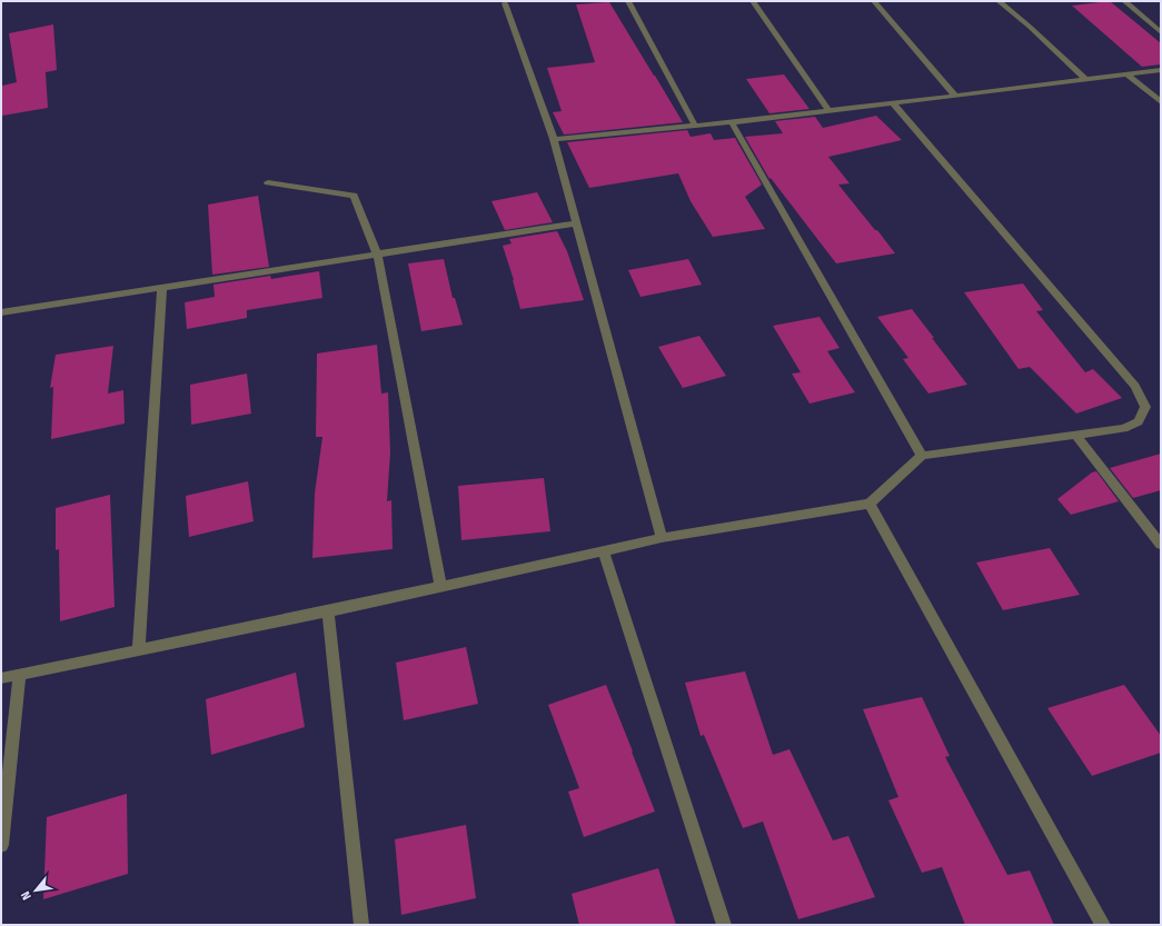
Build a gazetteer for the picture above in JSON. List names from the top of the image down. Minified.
{"north":"bottom left"}
